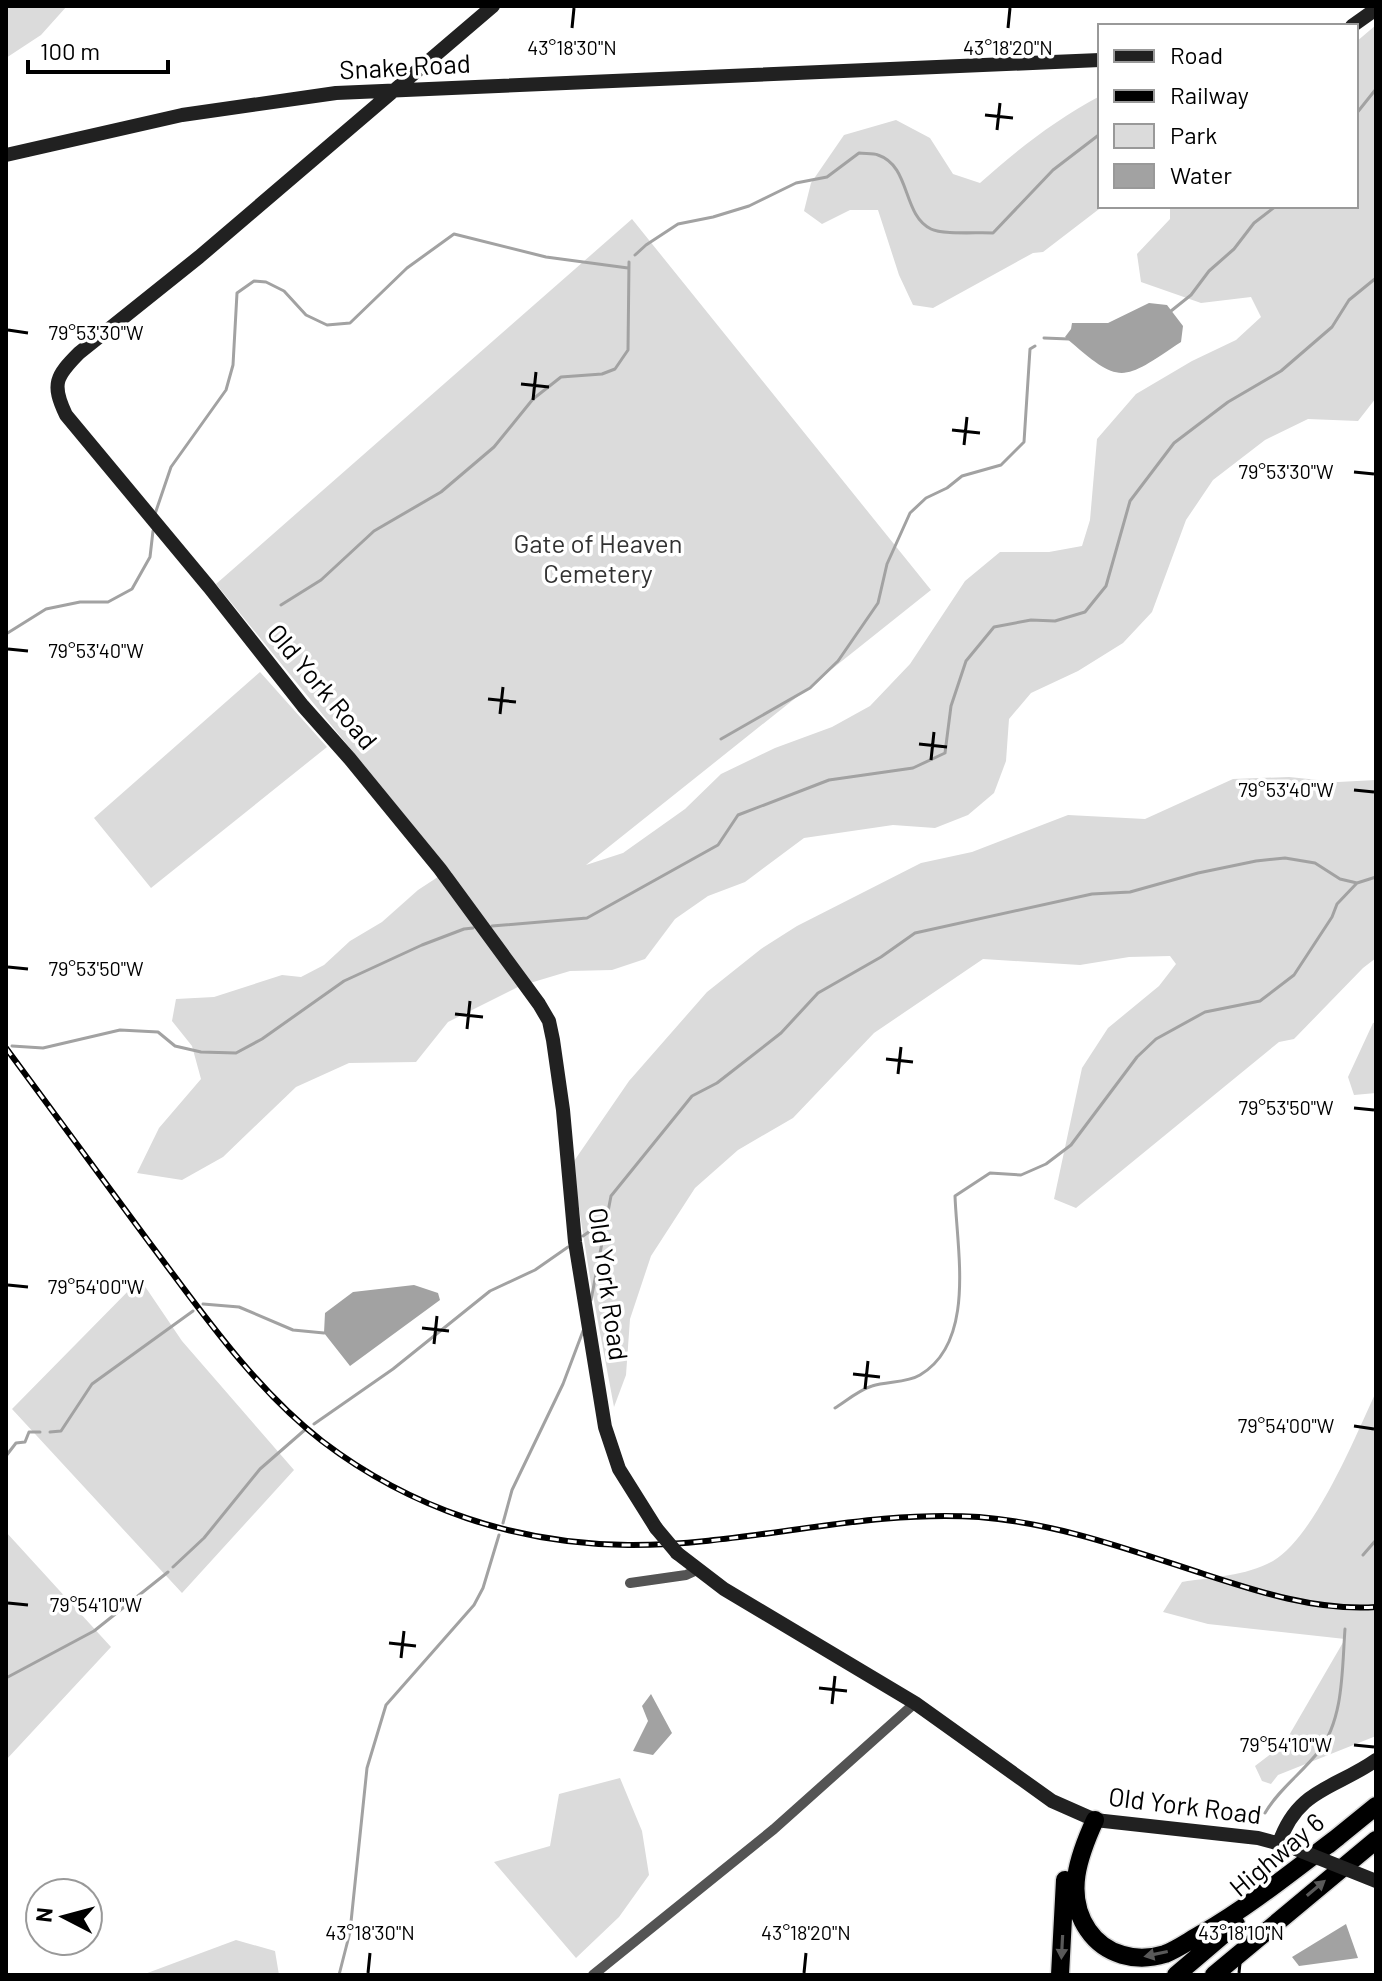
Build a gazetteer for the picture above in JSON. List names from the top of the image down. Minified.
{"streets":{"highway":["Highway 6"],"street":["Snake Road","Old York Road"]},"crossings":[["Snake Road","Old York Road"]],"parks":["Gate of Heaven Cemetery"],"legend":["Road","Railway","Park","Water"],"scale_bar":"100 m","north":"left","coordinates":["43°18'30\"N","43°18'20\"N","79°53'30\"W","79°53'40\"W","79°53'50\"W","79°54'00\"W","79°54'10\"W","43°18'10\"N"]}
